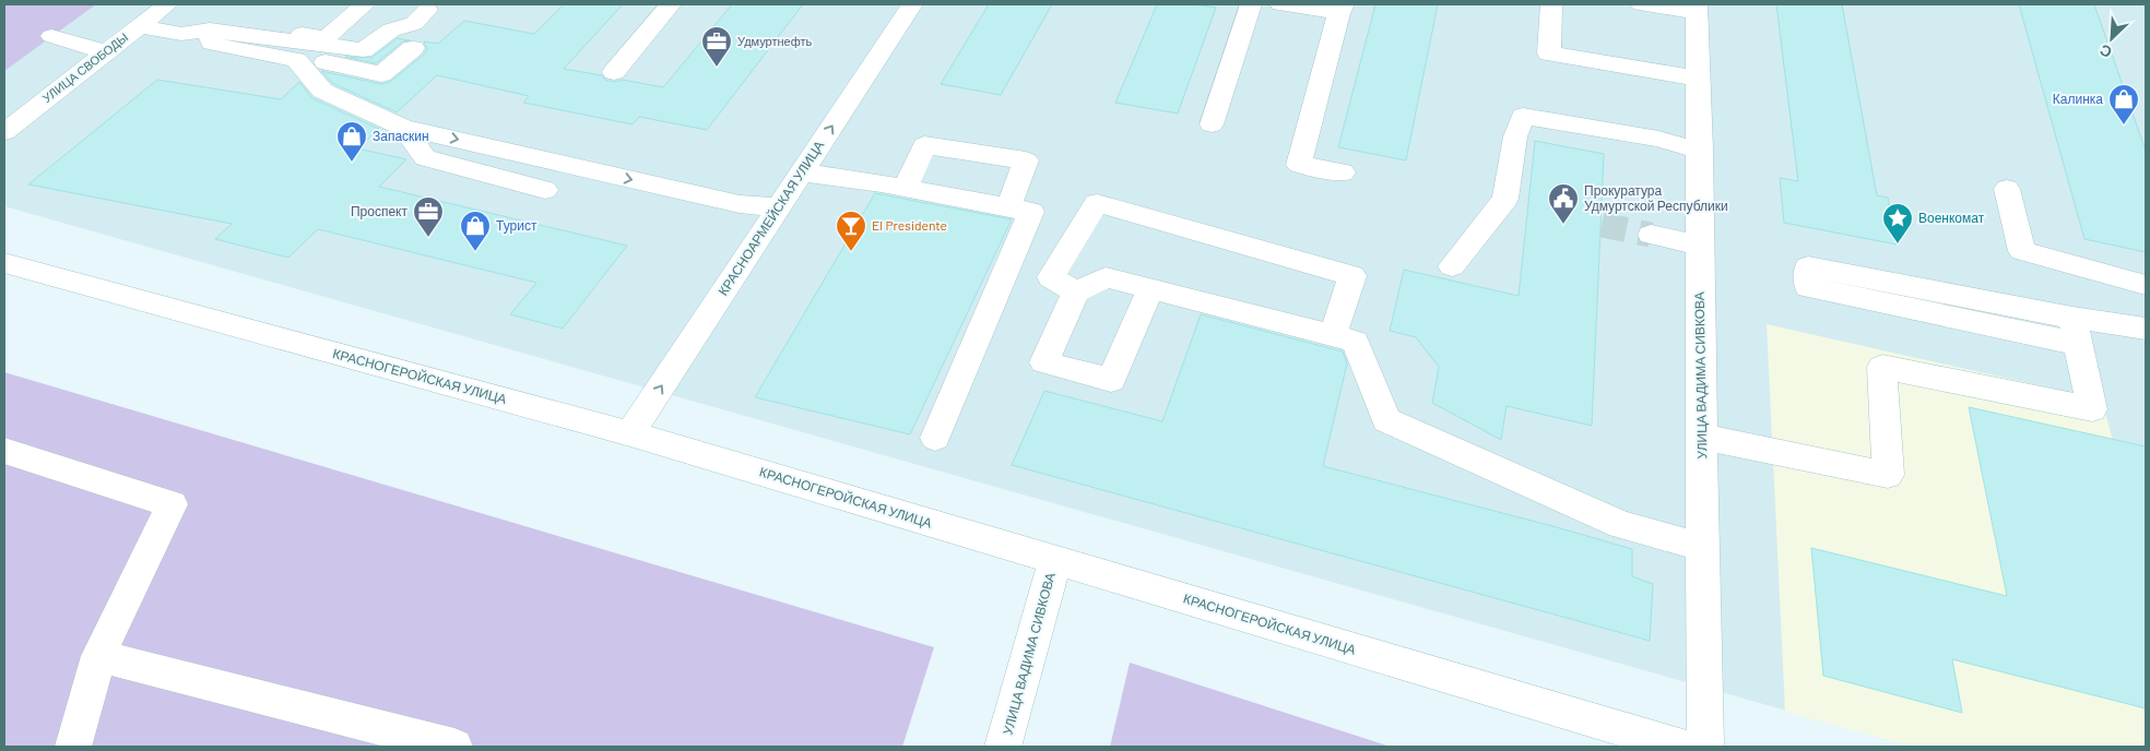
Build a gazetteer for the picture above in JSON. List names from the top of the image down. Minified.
{"streets":{"street":["УЛИЦА СВОБОДЫ","КРАСНОАРМЕЙСКАЯ УЛИЦА","УЛИЦА ВАДИМА СИВКОВА","КРАСНОГЕРОЙСКАЯ УЛИЦА"]},"crossings":[["КРАСНОАРМЕЙСКАЯ УЛИЦА","КРАСНОГЕРОЙСКАЯ УЛИЦА"],["УЛИЦА ВАДИМА СИВКОВА","КРАСНОГЕРОЙСКАЯ УЛИЦА"]],"one_way":["КРАСНОАРМЕЙСКАЯ УЛИЦА"],"places":{"office":["Удмуртнефть","Проспект"],"shop":["Калинка","Запаскин","Турист"],"public building":["Прокуратура Удмуртской Республики"],"place":["Военкомат"],"bar":["El Presidente"]},"north":"bottom left"}
